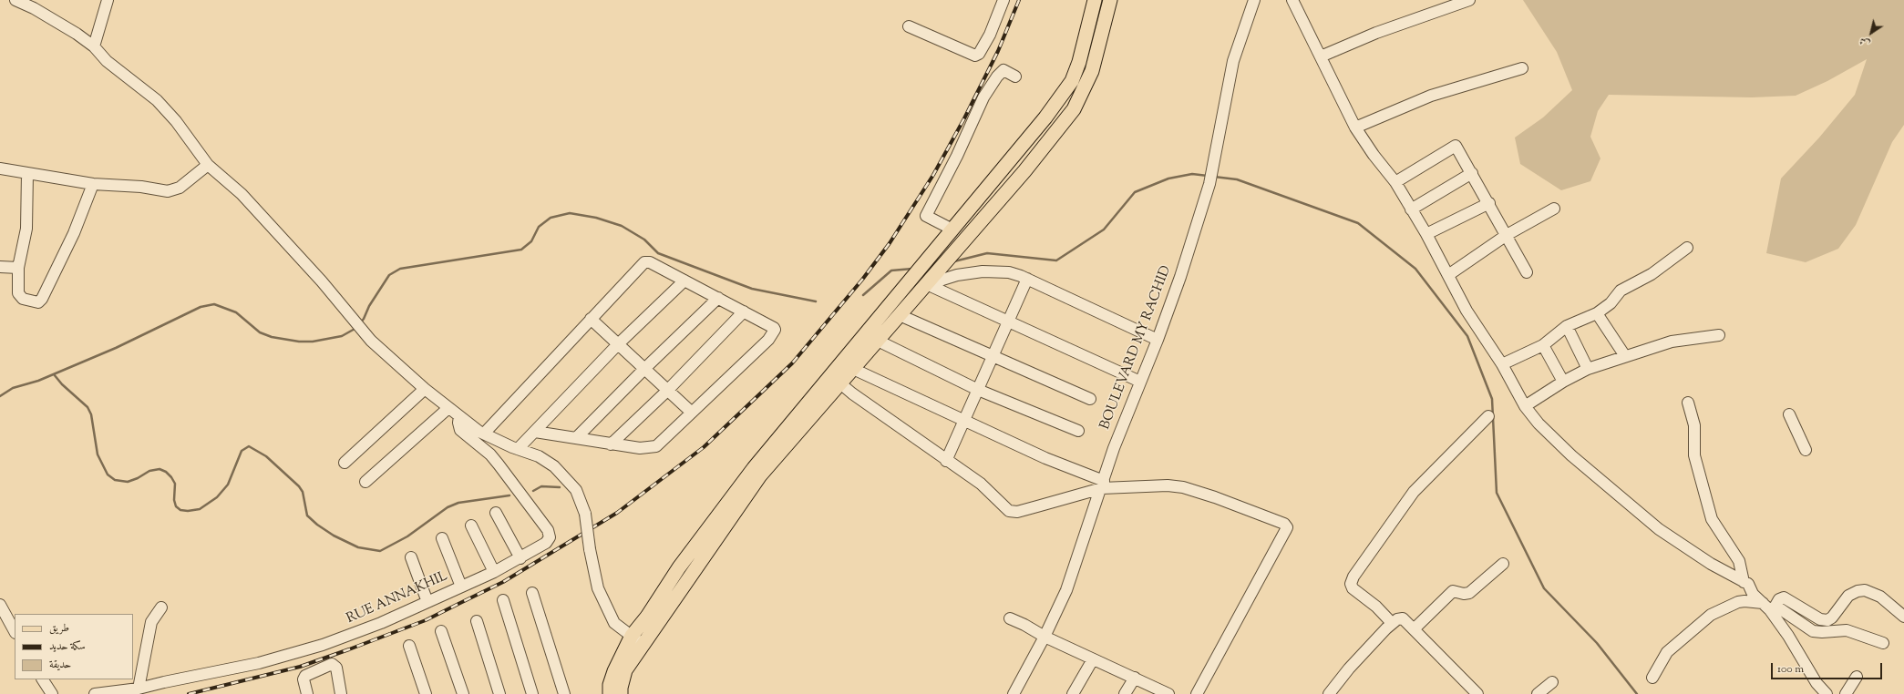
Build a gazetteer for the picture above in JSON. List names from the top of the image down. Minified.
{"streets":{"street":["BOULEVARD MY RACHID","RUE ANNAKHIL"]},"legend":["طريق","سكة حديد","حديقة"],"scale_bar":"100 m","north":"bottom left"}
